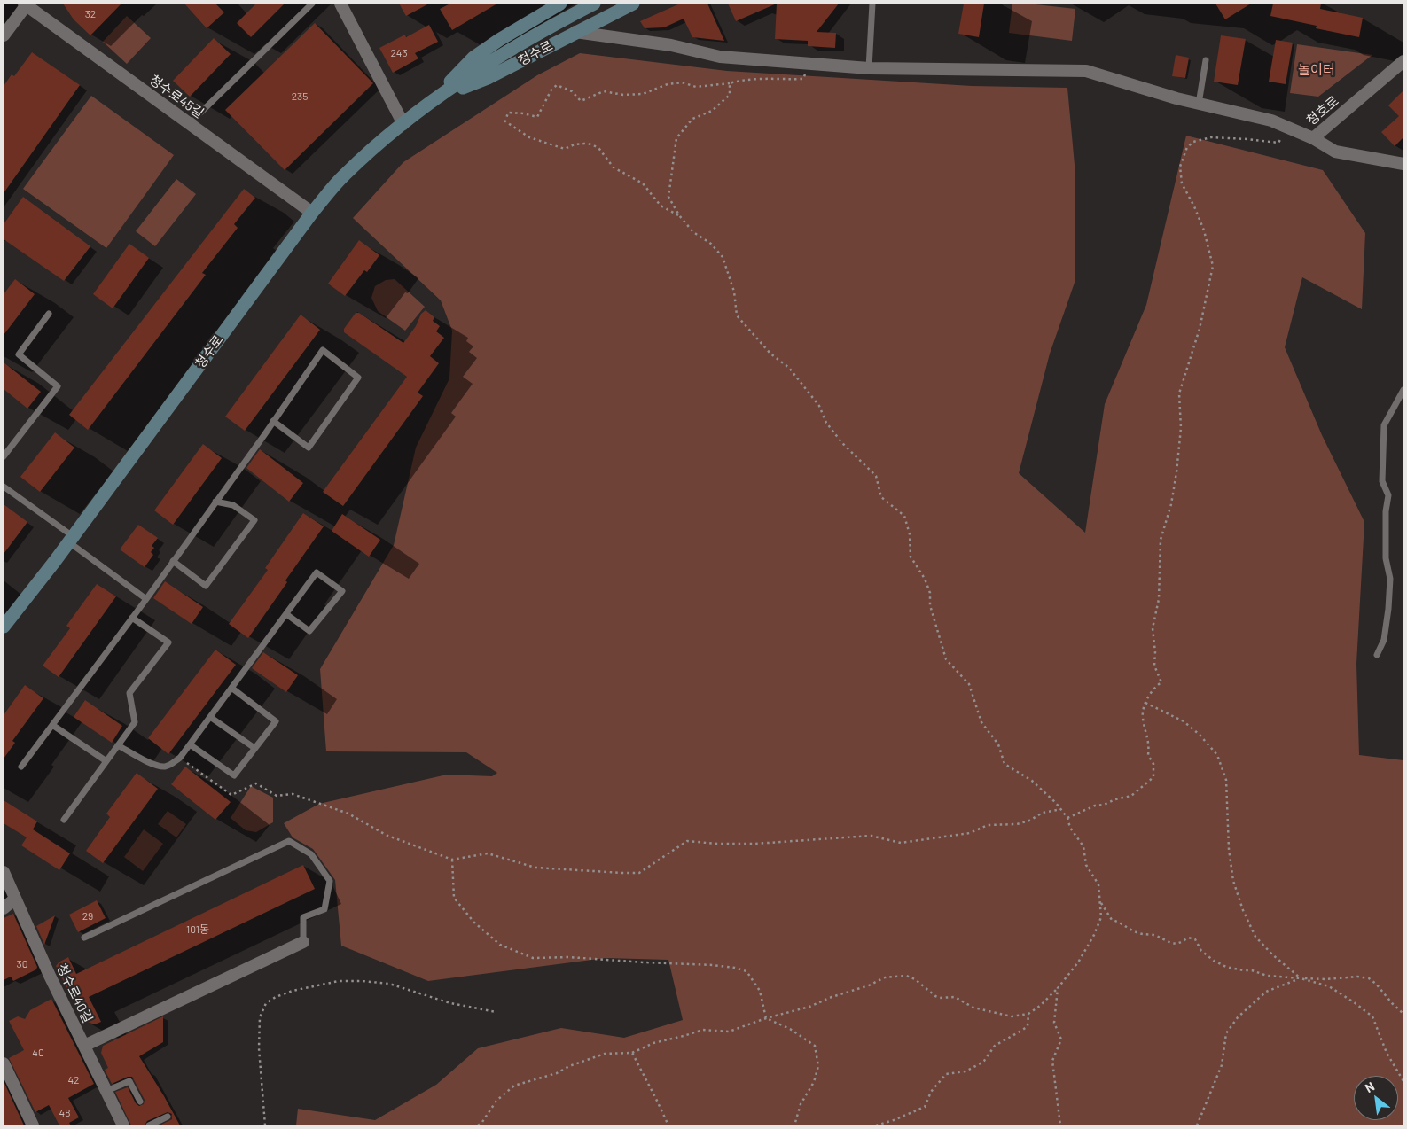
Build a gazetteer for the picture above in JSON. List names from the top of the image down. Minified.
{"streets":{"main road":["청수로"],"street":["청수로45길","청호로","청수로40길"]},"crossings":[["청수로","청수로45길"]],"parks":["놀이터"],"house_numbers":["32","243","235","29","101동","30","40","42","48"],"north":"top left"}
